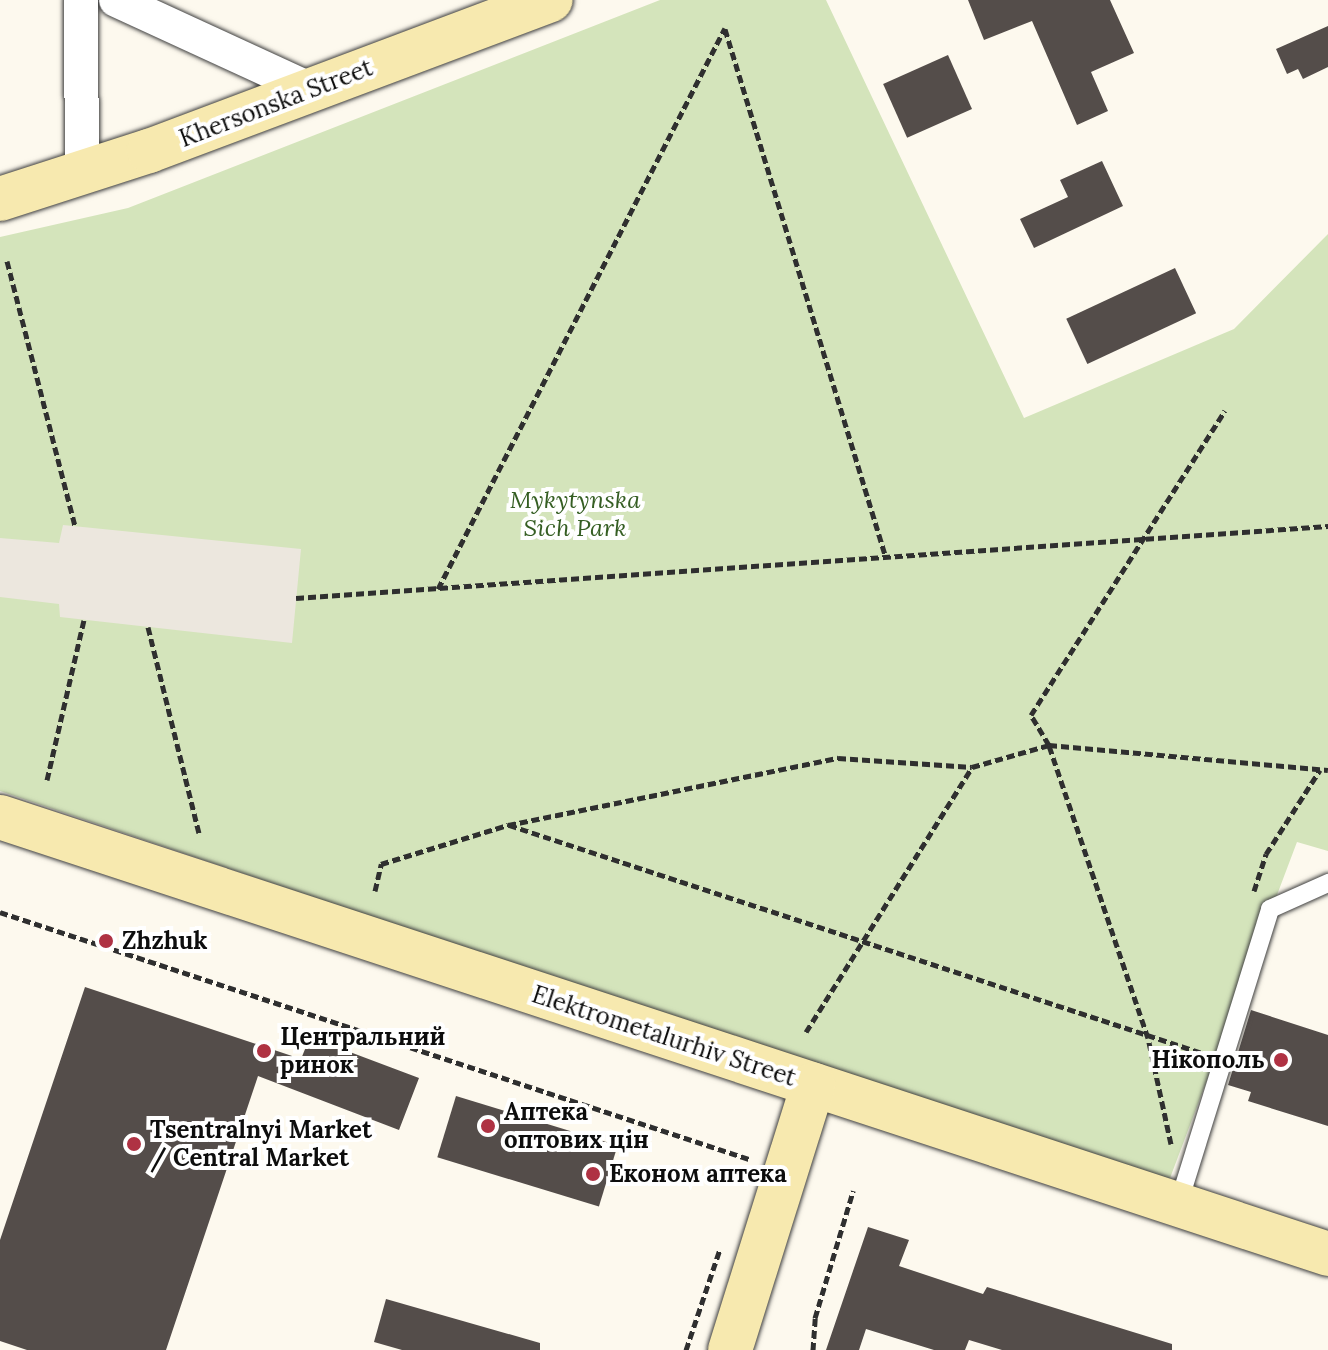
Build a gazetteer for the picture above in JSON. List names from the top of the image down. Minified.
{"streets":{"main road":["Khersonska Street","Elektrometalurhiv Street"]},"parks":["Mykytynska Sich Park"],"places":["Zhzhuk","Центральний ринок","Нікополь","Аптека оптових цін","Tsentralnyi Market / Central Market","Економ аптека"]}
